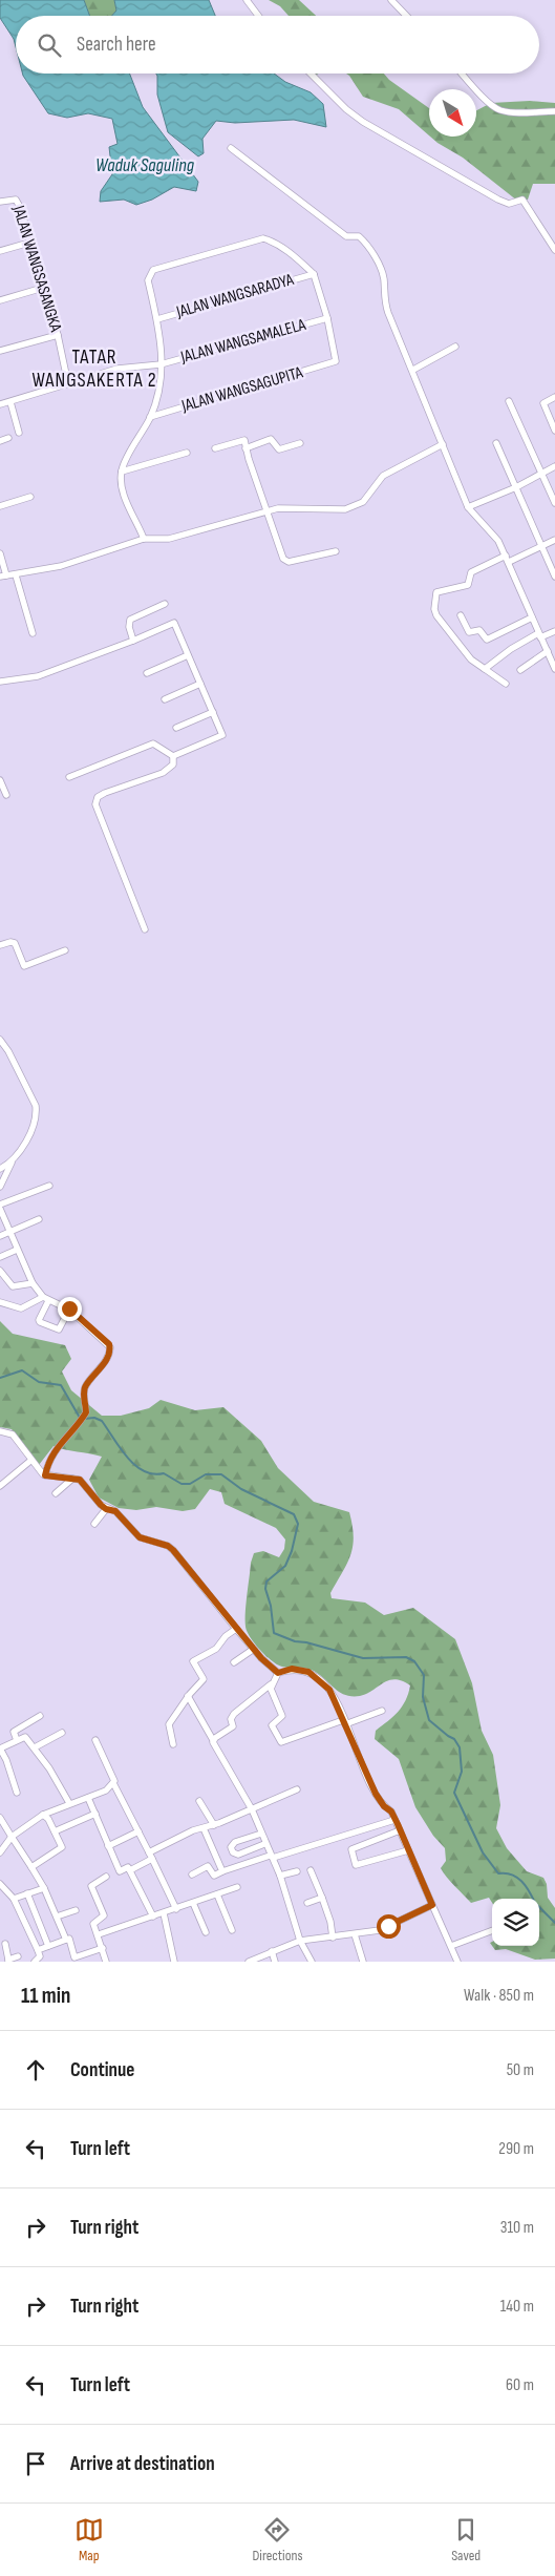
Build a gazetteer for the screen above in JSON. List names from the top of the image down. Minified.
{"streets":{"street":["JALAN WANGSASANGKA","JALAN WANGSARADYA","JALAN WANGSAMALELA","JALAN WANGSAGUPITA"]},"crossings":[["JALAN WANGSASANGKA","JALAN WANGSAMALELA"],["JALAN WANGSAMALELA","JALAN WANGSAGUPITA"]],"districts":["TATAR WANGSAKERTA 2"],"water":["Waduk Saguling"],"north":"bottom right","page":{"search":"Search here","heading":["11 min","Walk · 850 m"],"list":[["Continue","50 m"],["Turn left","290 m"],["Turn right","310 m"],["Turn right","140 m"],["Turn left","60 m"],"Arrive at destination"],"nav":["Map","Directions","Saved"]}}
